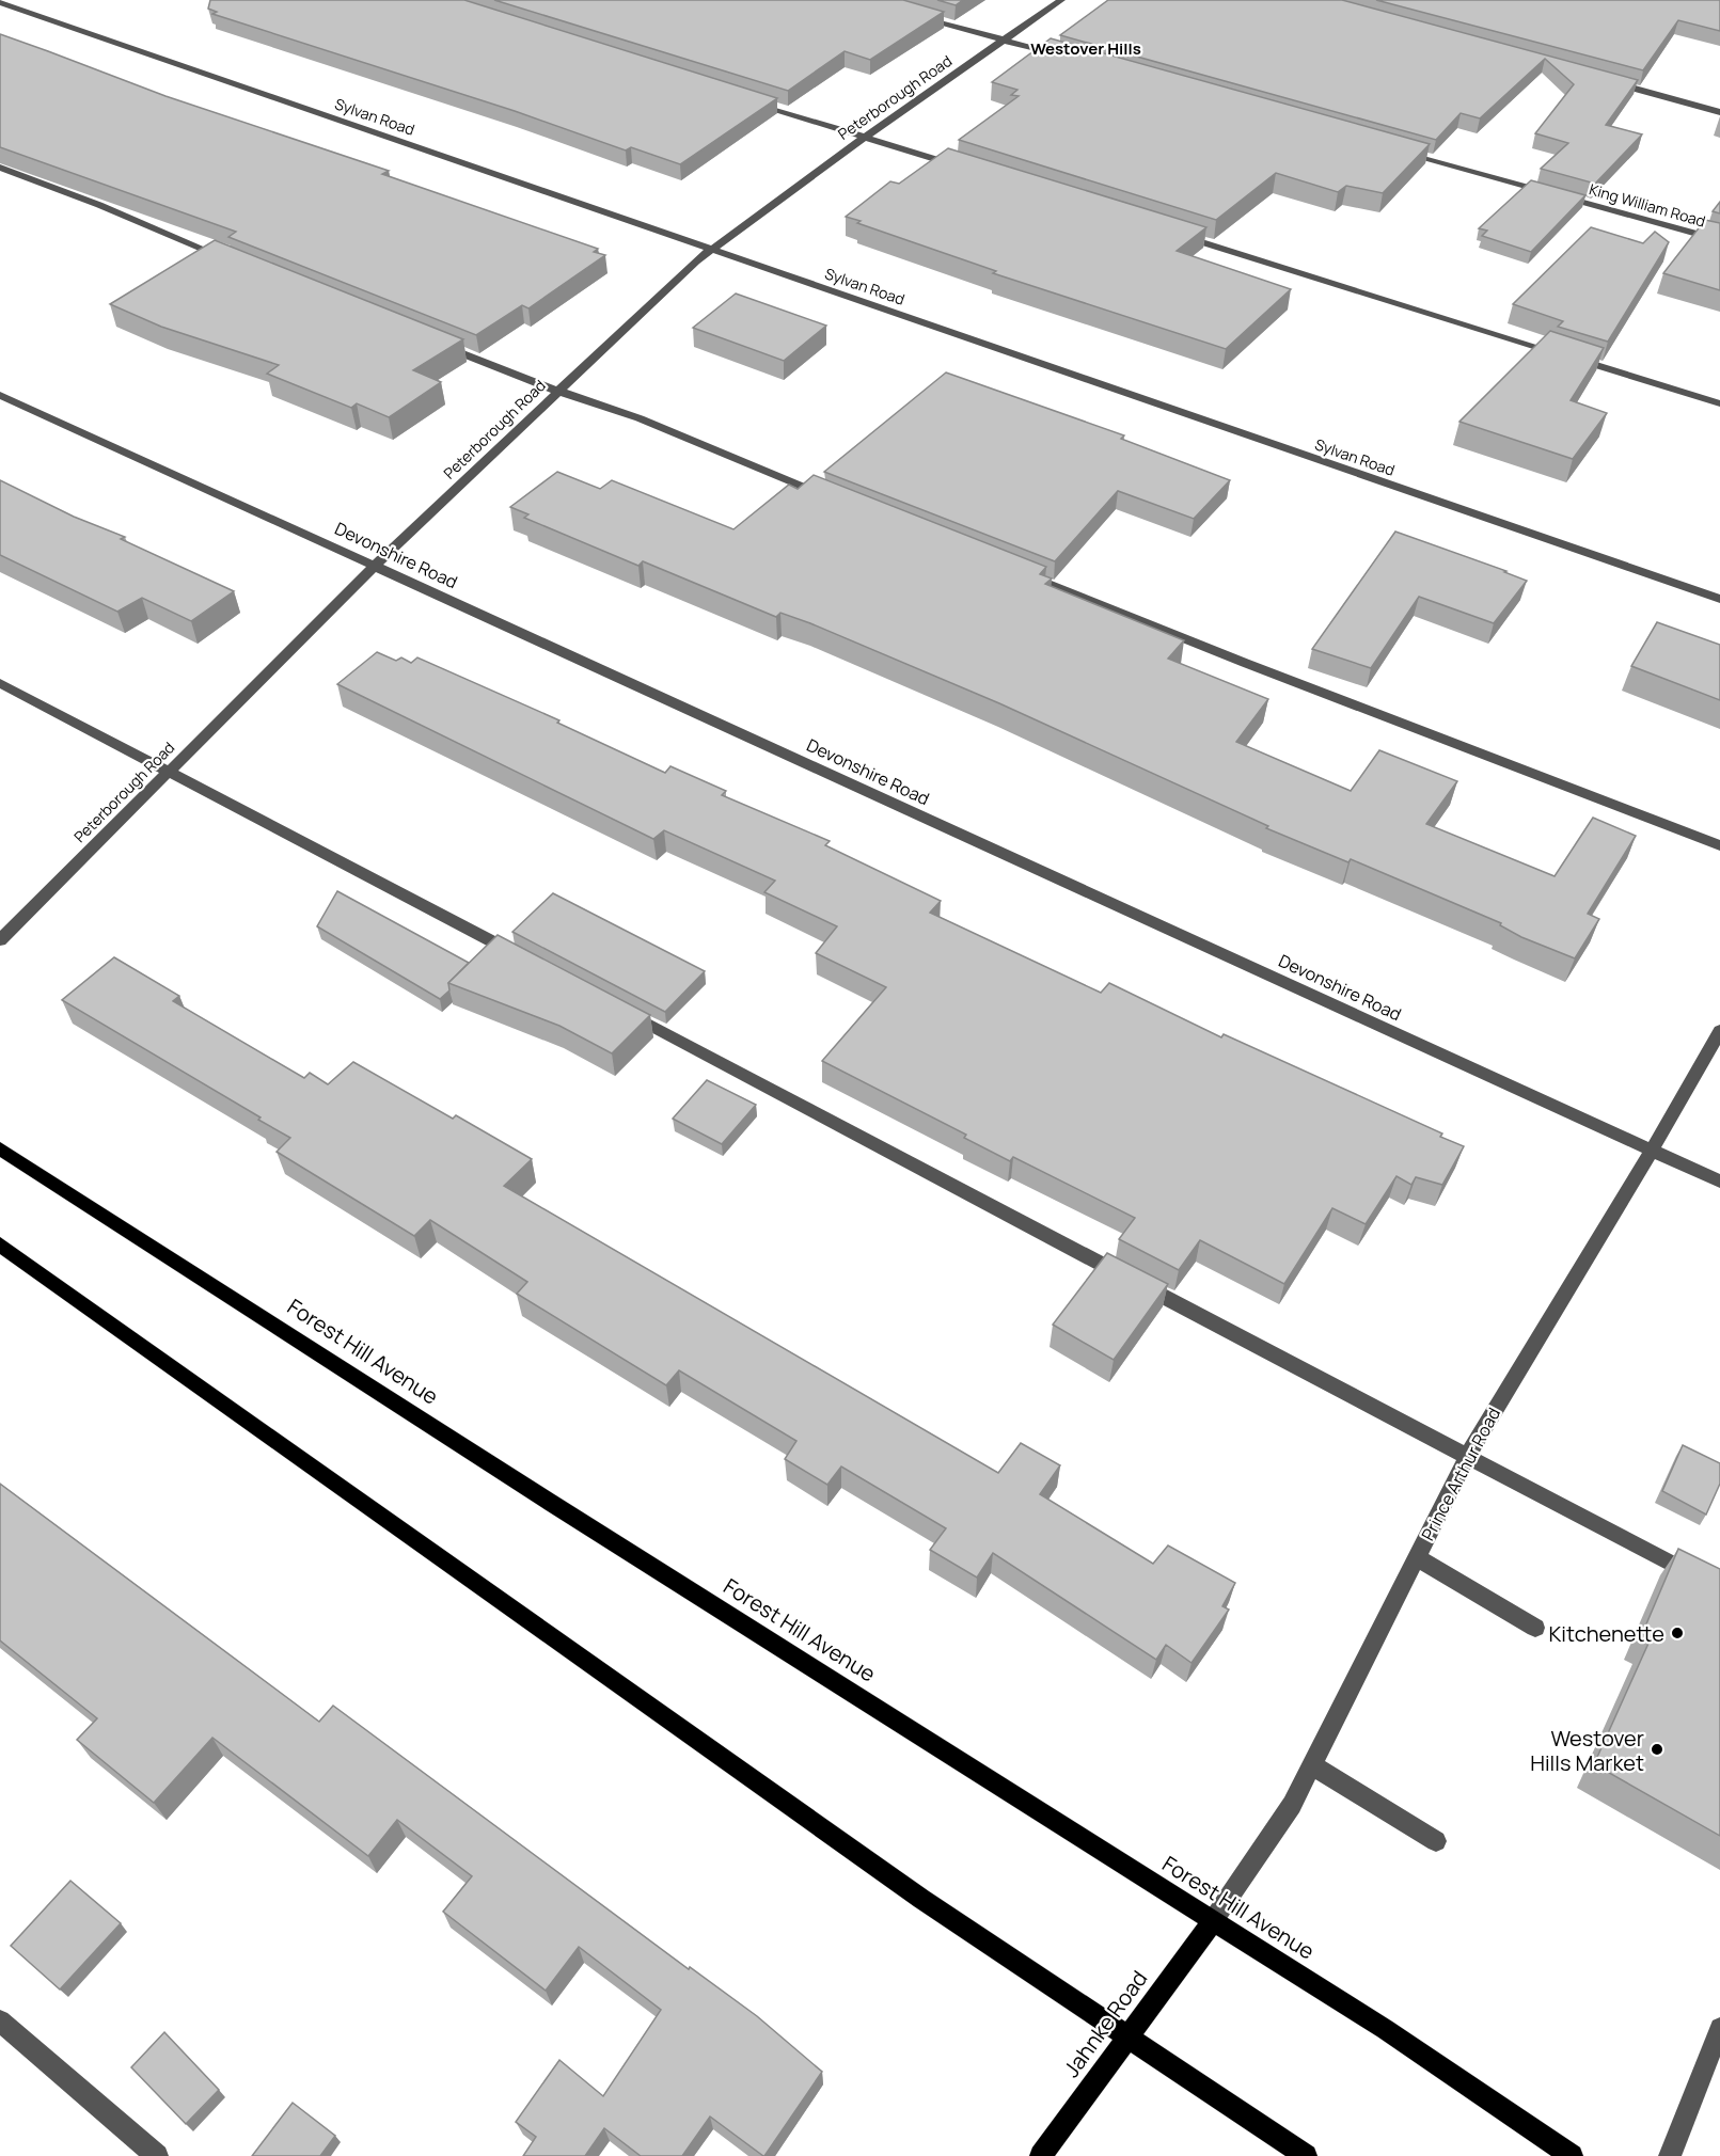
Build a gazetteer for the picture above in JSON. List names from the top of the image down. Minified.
{"streets":{"main road":["Forest Hill Avenue","Jahnke Road"],"street":["Peterborough Road","Sylvan Road","King William Road","Devonshire Road","Prince Arthur Road"]},"crossings":[["Peterborough Road","Sylvan Road"],["Peterborough Road","Devonshire Road"],["Devonshire Road","Prince Arthur Road"],["Forest Hill Avenue","Prince Arthur Road"],["Forest Hill Avenue","Jahnke Road"],["Prince Arthur Road","Jahnke Road"]],"districts":["Westover Hills"],"places":["Kitchenette","Westover Hills Market"]}
